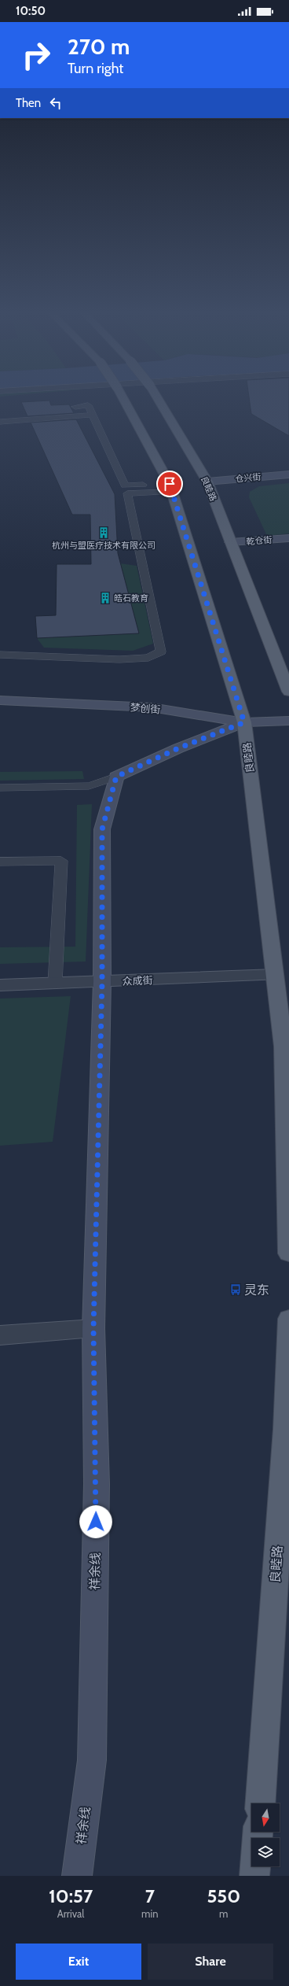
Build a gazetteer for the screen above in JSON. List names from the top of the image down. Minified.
{"streets":{"main road":["良睦路"],"street":["仓兴街","乾仓街","梦创街","众成街","祥余线"]},"crossings":[["仓兴街","良睦路"],["良睦路","乾仓街"],["良睦路","梦创街"],["良睦路","众成街"],["众成街","祥余线"]],"places":{"building":["杭州与盟医疗技术有限公司","皓石教育"],"bus stop":["灵东"]},"north":"bottom","page":{"status":"10:50","turn":["270 m","Turn right"],"then":"Then","eta":["10:57","Arrival","7","min","550","m"],"buttons":["Exit","Share"]}}
